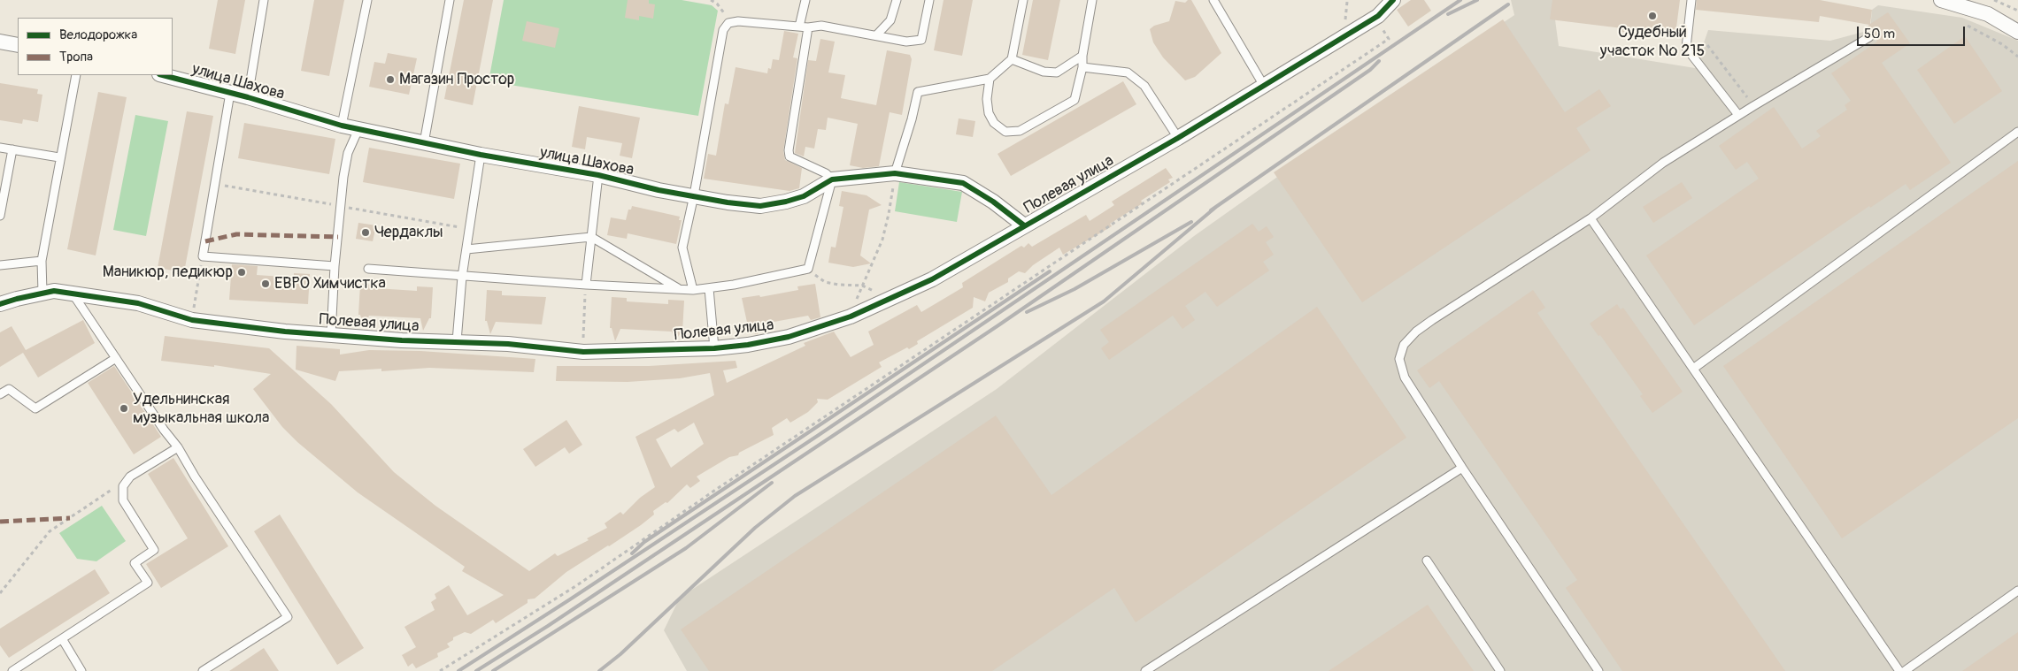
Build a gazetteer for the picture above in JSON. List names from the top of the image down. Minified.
{"streets":{"street":["улица Шахова","Полевая улица"]},"crossings":[["улица Шахова","Полевая улица"]],"places":["Судебный участок № 215","Магазин Простор","Чердаклы","Маникюр, педикюр","ЕВРО Химчистка","Удельнинская музыкальная школа"],"legend":["Велодорожка","Тропа"],"scale_bar":"50 m"}
